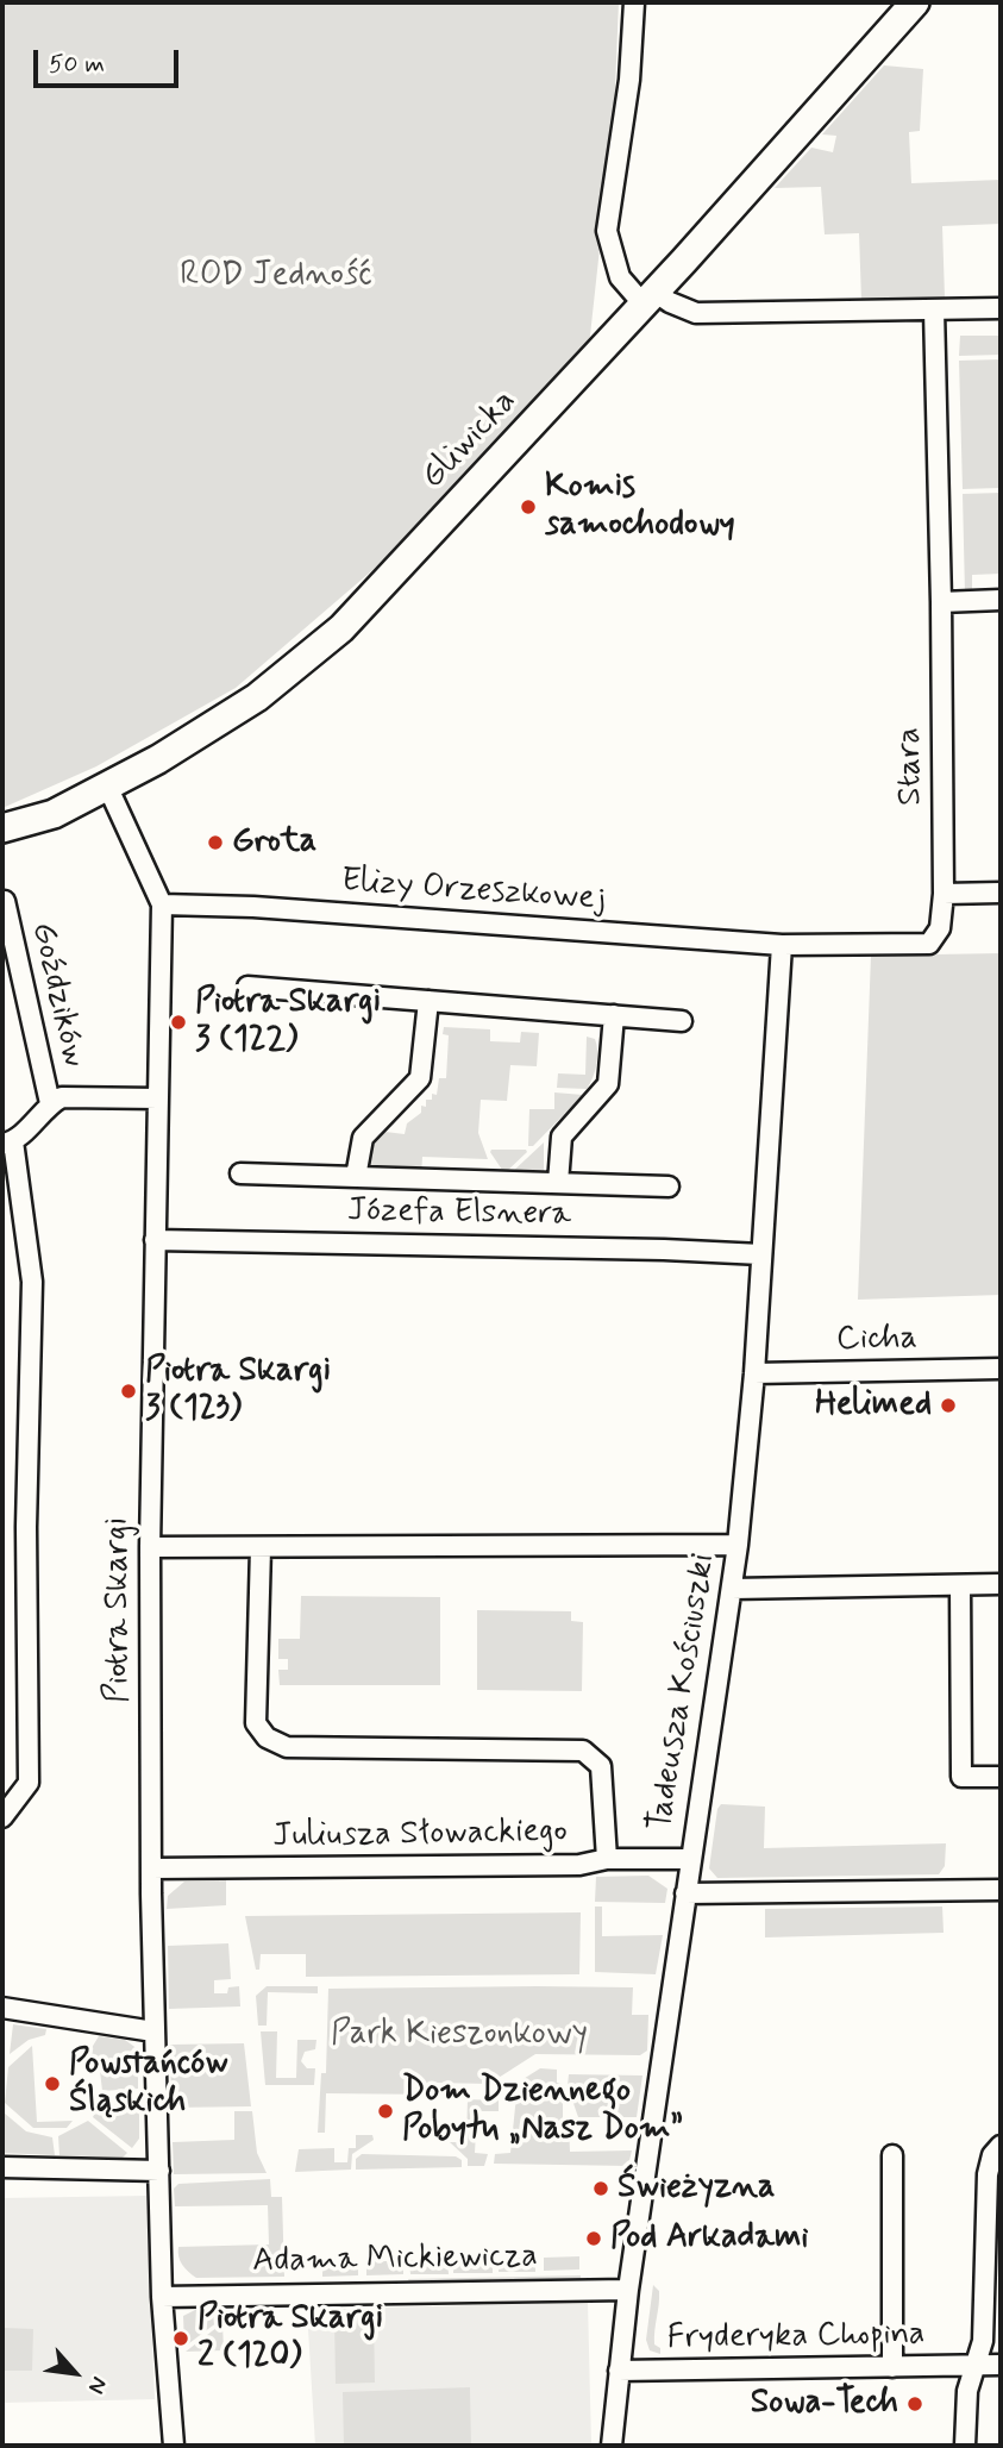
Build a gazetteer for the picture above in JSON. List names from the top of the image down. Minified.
{"streets":{"main road":["Gliwicka"],"street":["Stara","Elizy Orzeszkowej","Goździków","Józefa Elsnera","Cicha","Piotra Skargi","Tadeusza Kościuszki","Juliusza Słowackiego","Adama Mickiewicza","Fryderyka Chopina"]},"crossings":[["Gliwicka","Piotra Skargi"],["Stara","Elizy Orzeszkowej"],["Elizy Orzeszkowej","Piotra Skargi"],["Elizy Orzeszkowej","Tadeusza Kościuszki"],["Józefa Elsnera","Piotra Skargi"],["Józefa Elsnera","Tadeusza Kościuszki"],["Cicha","Tadeusza Kościuszki"],["Piotra Skargi","Juliusza Słowackiego"],["Piotra Skargi","Adama Mickiewicza"],["Tadeusza Kościuszki","Juliusza Słowackiego"],["Tadeusza Kościuszki","Adama Mickiewicza"],["Tadeusza Kościuszki","Fryderyka Chopina"]],"parks":["ROD Jedność","Park Kieszonkowy"],"places":["Komis samochodowy","Grota","Piotra Skargi 3 (122)","Piotra Skargi 3 (123)","Helimed","Powstańców Śląskich","Dom Dziennego Pobytu „Nasz Dom”","Świeżyzna","Pod Arkadami","Piotra Skargi 2 (120)","Sowa-Tech"],"scale_bar":"50 m","north":"bottom right"}
